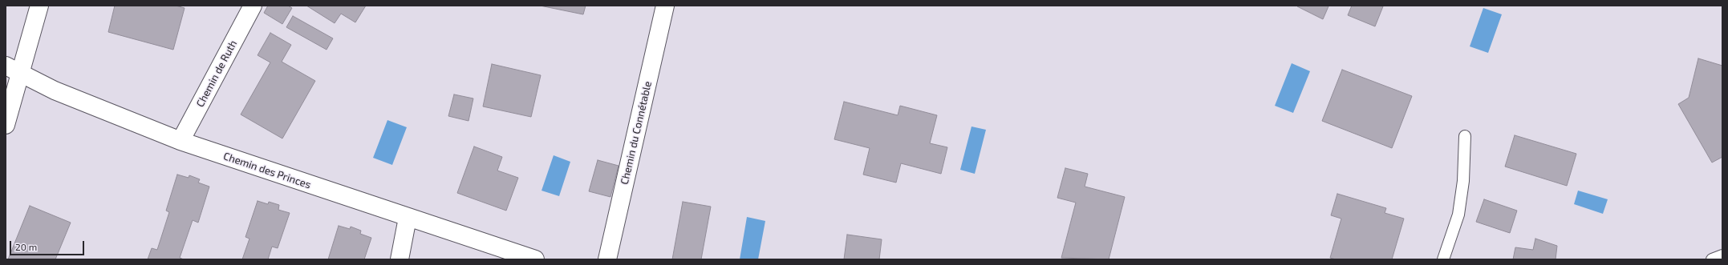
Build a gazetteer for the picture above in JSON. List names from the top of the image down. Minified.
{"streets":{"street":["Chemin de Ruth","Chemin du Connétable","Chemin des Princes"]},"crossings":[["Chemin de Ruth","Chemin des Princes"]],"scale_bar":"20 m"}
